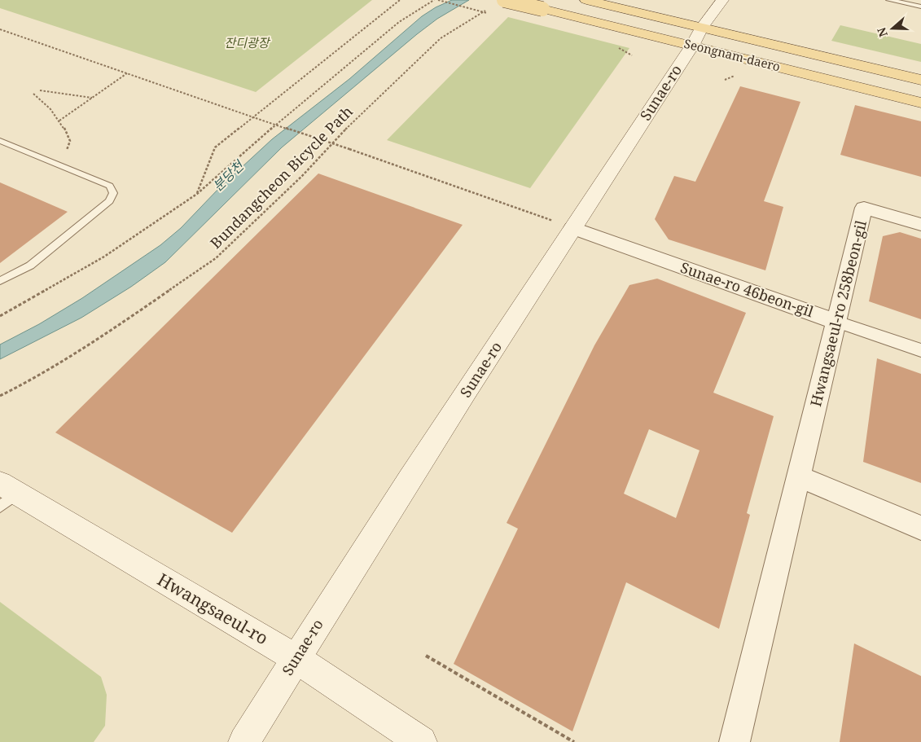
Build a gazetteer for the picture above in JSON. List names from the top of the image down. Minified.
{"streets":{"main road":["Seongnam-daero","Sunae-ro","Hwangsaeul-ro"],"street":["Sunae-ro 46beon-gil","Hwangsaeul-ro 258beon-gil"],"path":["Bundangcheon Bicycle Path"]},"crossings":[["Seongnam-daero","Sunae-ro"],["Sunae-ro","Sunae-ro 46beon-gil"],["Sunae-ro","Hwangsaeul-ro"],["Sunae-ro 46beon-gil","Hwangsaeul-ro 258beon-gil"]],"water":["분당천"],"parks":["잔디광장"],"north":"left"}
